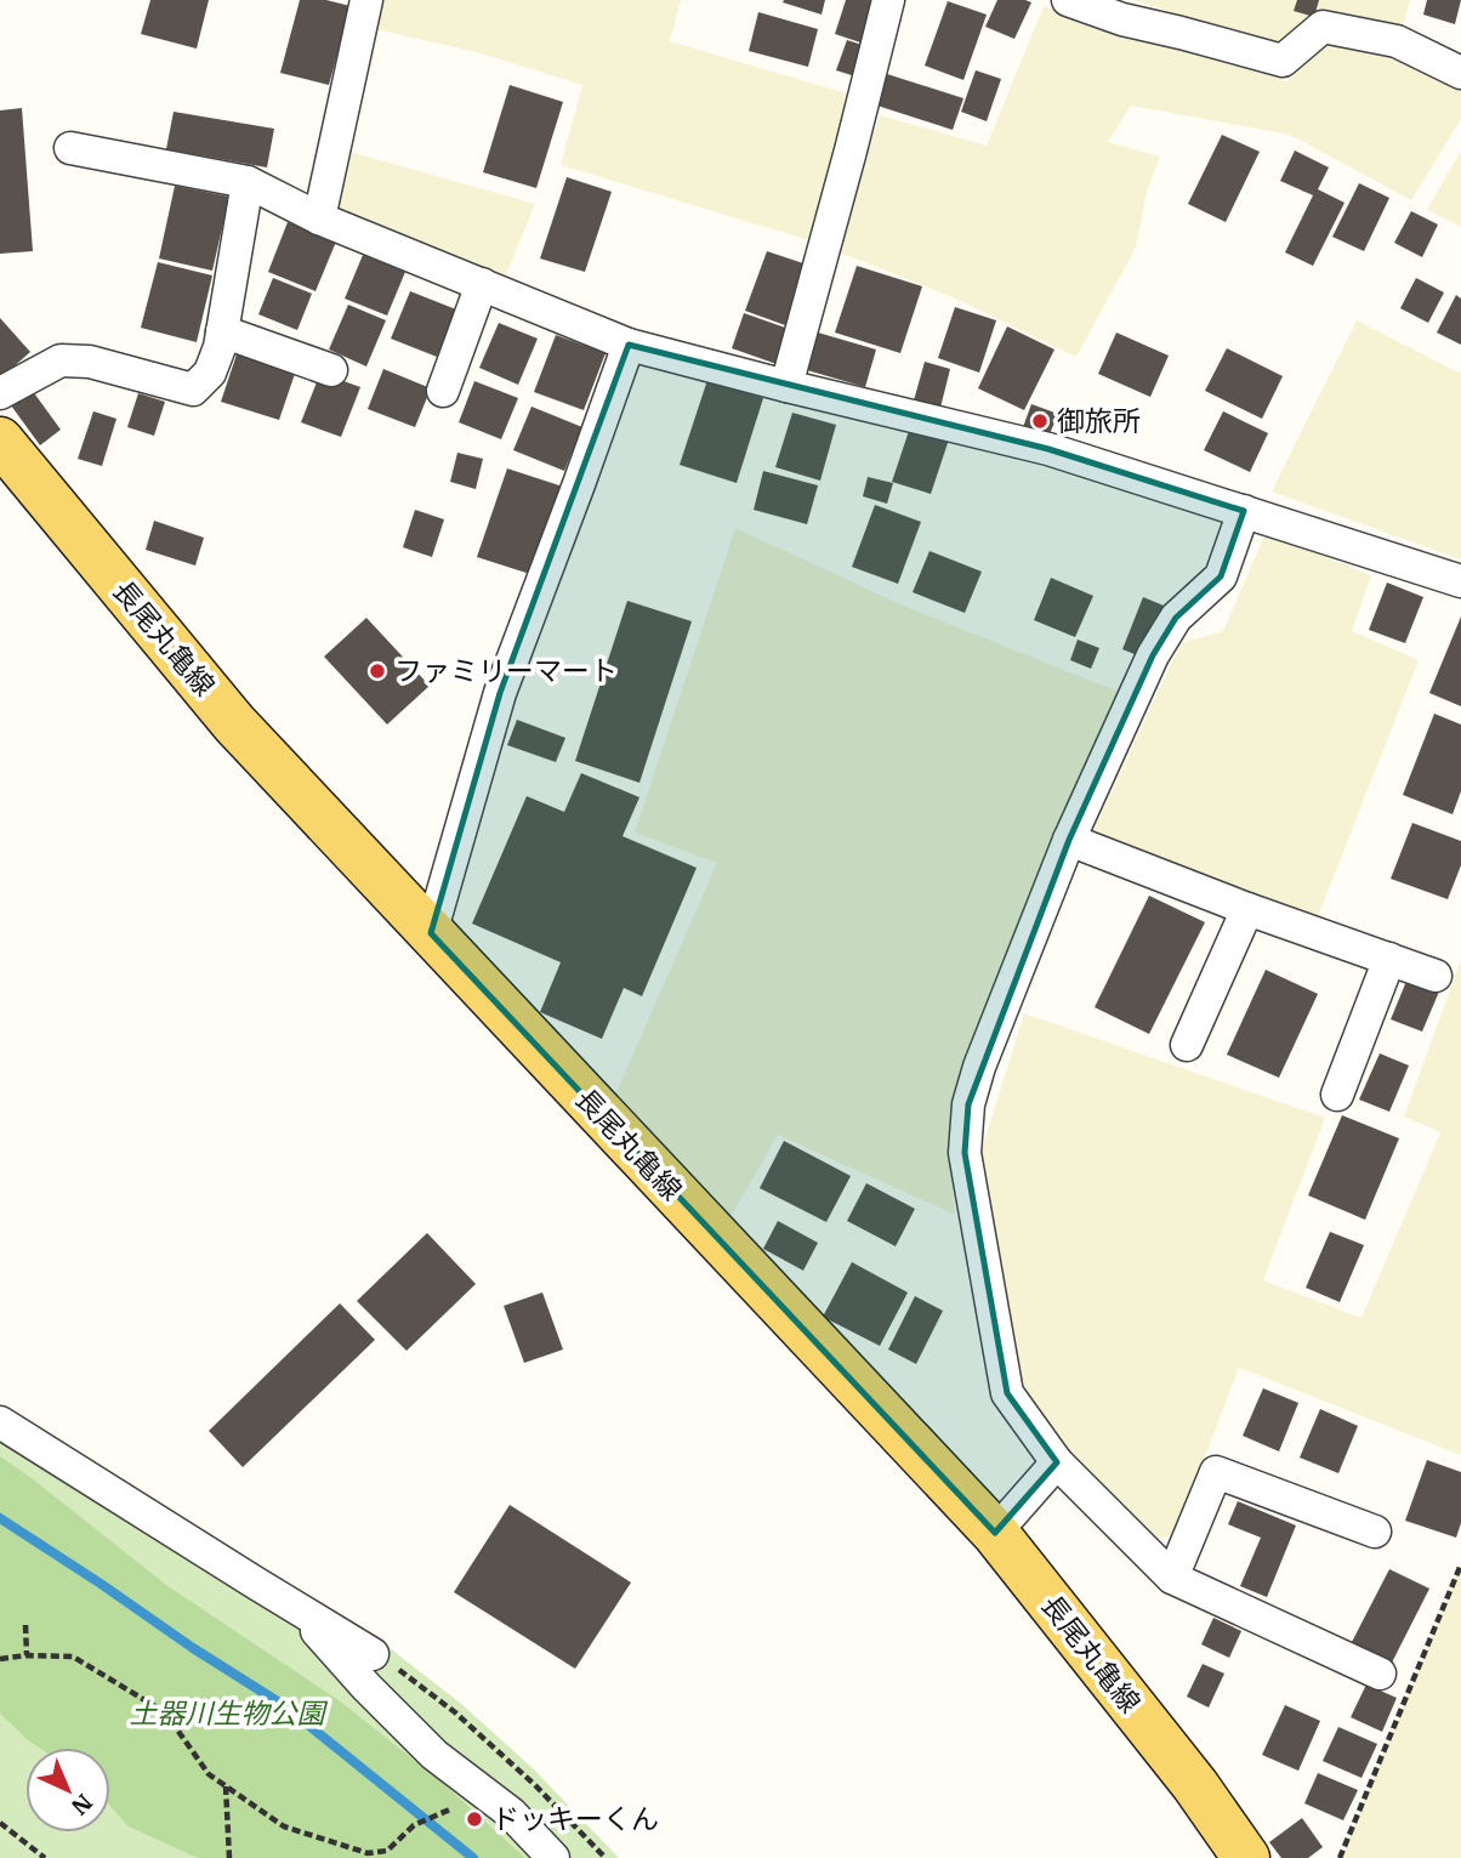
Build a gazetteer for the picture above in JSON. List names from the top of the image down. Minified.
{"streets":{"main road":["長尾丸亀線"]},"parks":["土器川生物公園"],"places":["御旅所","ファミリーマート","ドッキーくん"],"north":"bottom right"}
